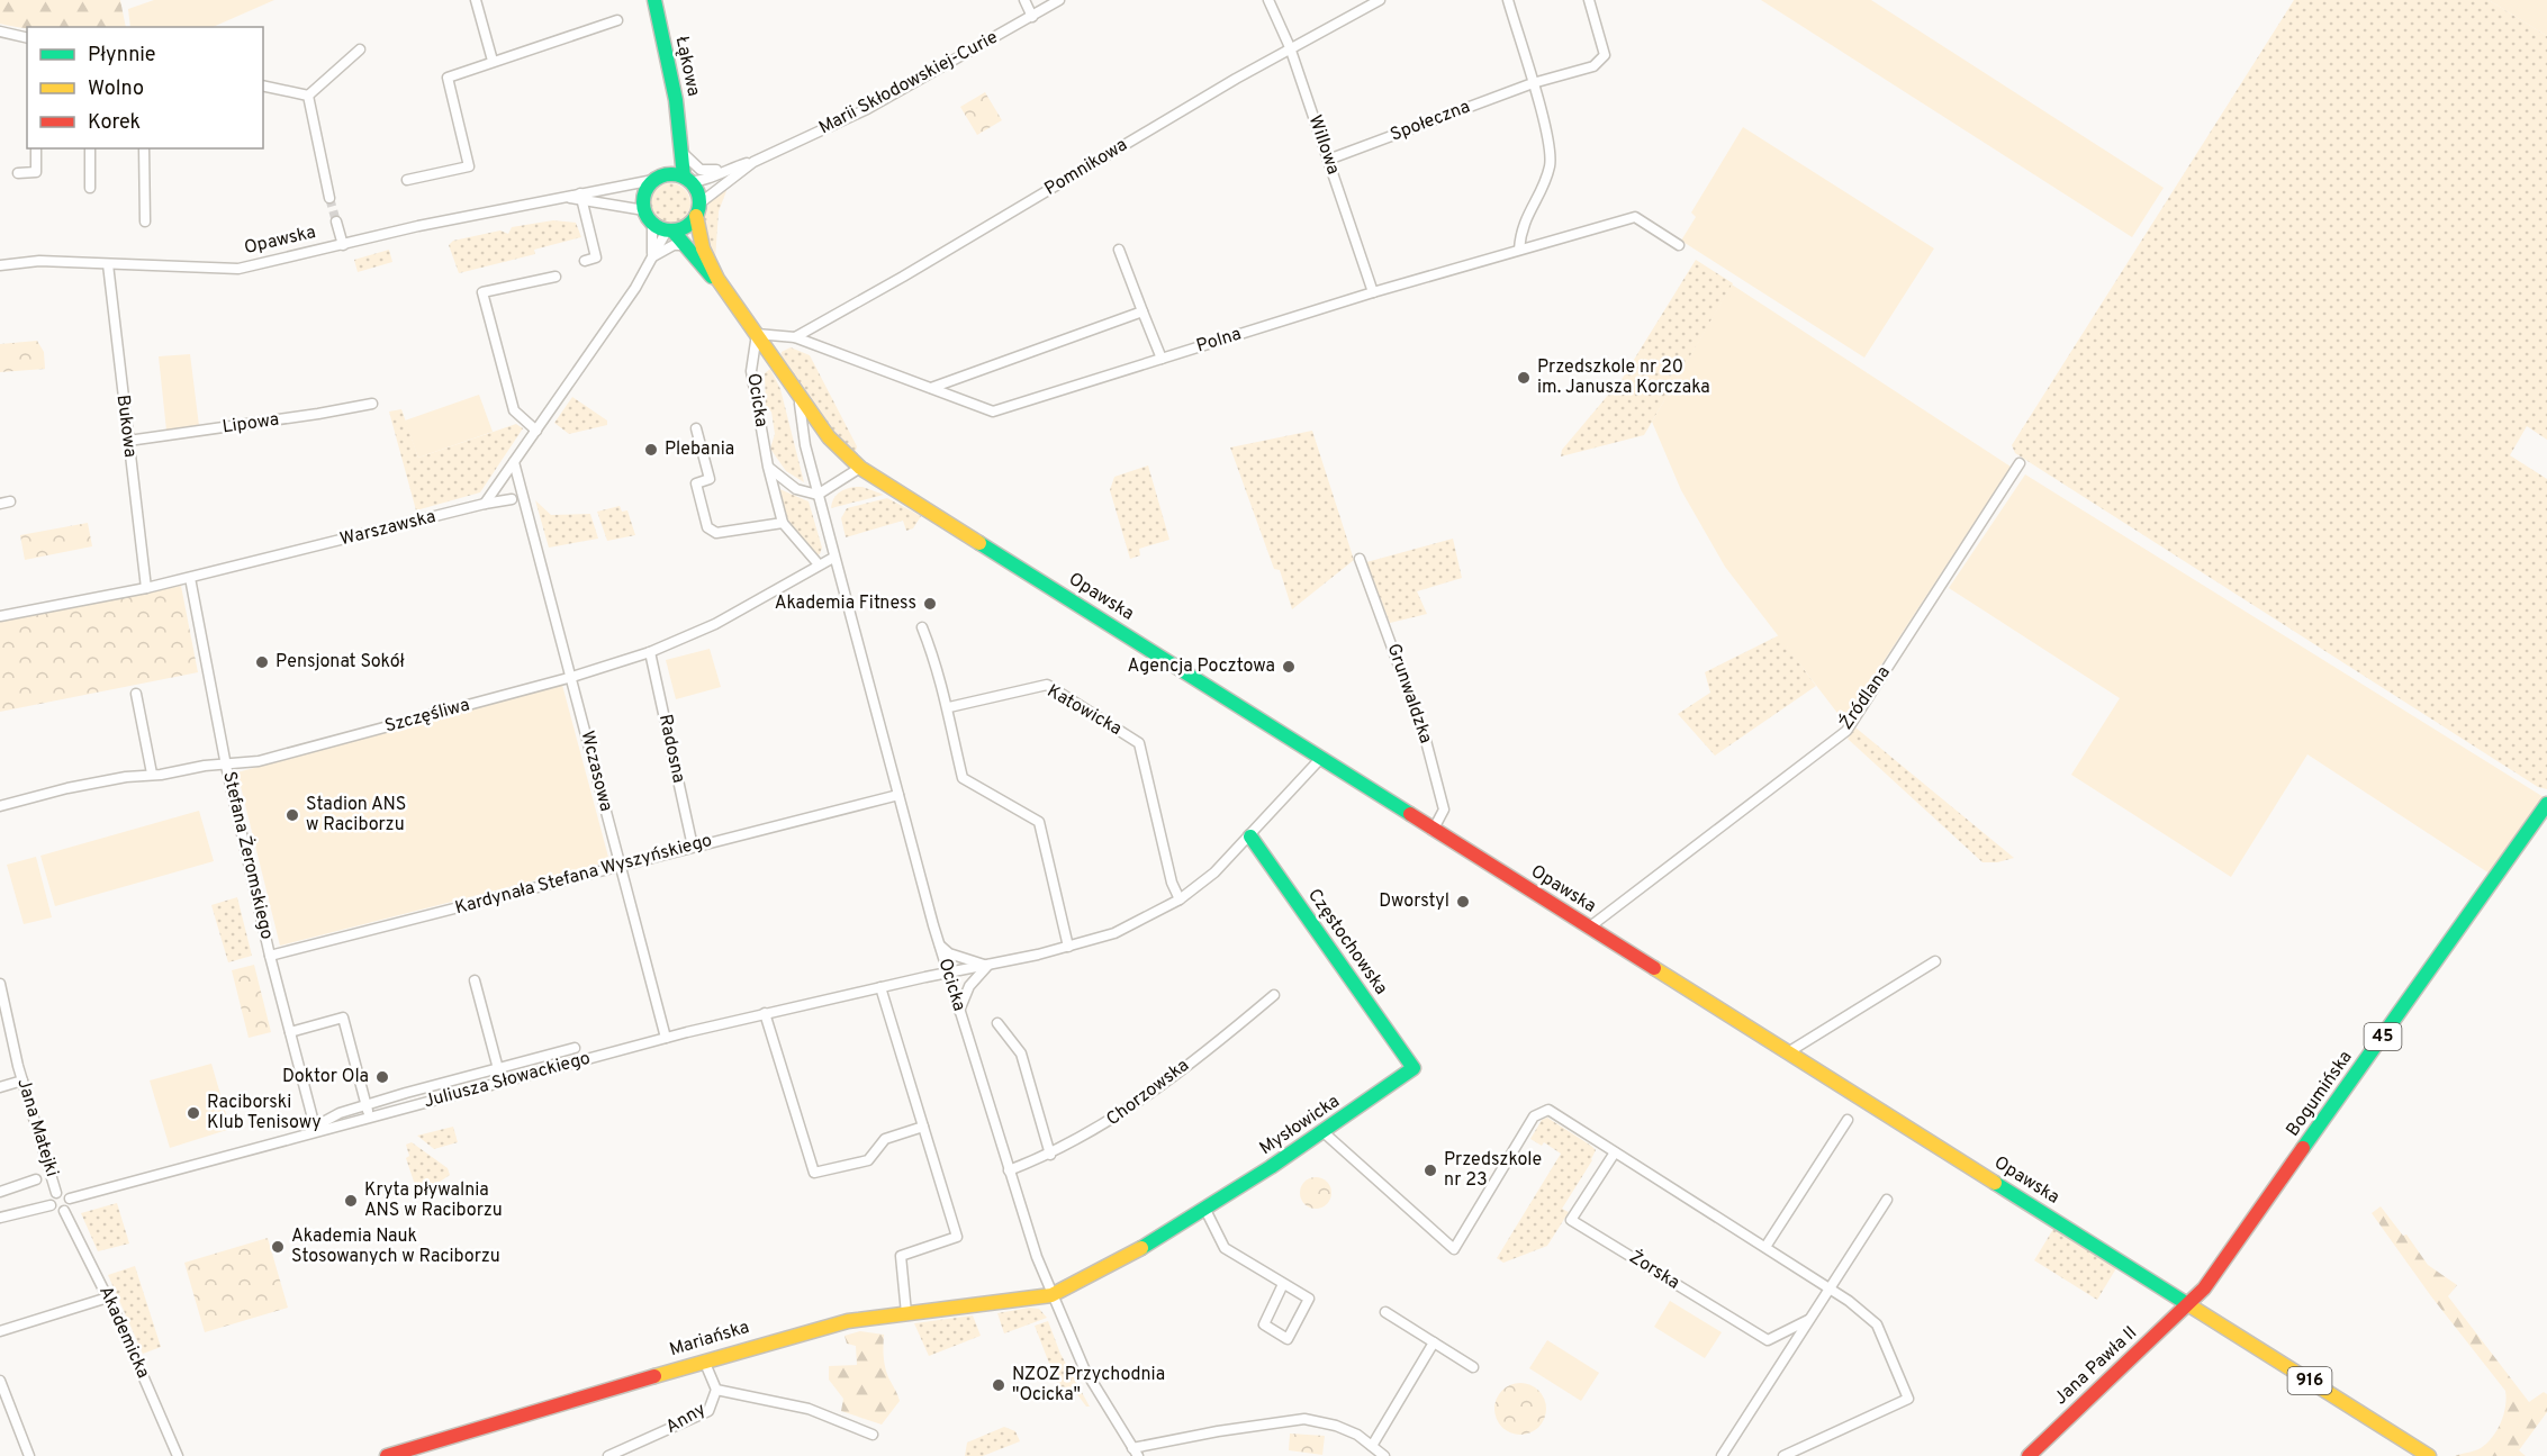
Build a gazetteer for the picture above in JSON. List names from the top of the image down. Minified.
{"streets":{"main road":["Łąkowa","Opawska","Częstochowska","45","Bogumińska","Mysłowicka","Mariańska","Jana Pawła II","916"],"street":["Marii Skłodowskiej-Curie","Społeczna","Willowa","Pomnikowa","Polna","Ocicka","Lipowa","Bukowa","Warszawska","Grunwaldzka","Źródlana","Katowicka","Szczęśliwa","Radosna","Wczasowa","Stefana Żeromskiego","Kardynała Stefana Wyszyńskiego","Juliusza Słowackiego","Chorzowska","Jana Matejki","Żorska","Akademicka","Anny"]},"crossings":[["Łąkowa","Marii Skłodowskiej-Curie"],["Łąkowa","Opawska"],["Marii Skłodowskiej-Curie","Opawska"],["Społeczna","Willowa"],["Willowa","Pomnikowa"],["Willowa","Polna"],["Pomnikowa","Polna"],["Opawska","Polna"],["Opawska","Ocicka"],["Opawska","Bukowa"],["Opawska","Grunwaldzka"],["Opawska","Źródlana"],["Opawska","Bogumińska"],["Opawska","Jana Pawła II"],["Polna","Ocicka"],["Ocicka","Szczęśliwa"],["Ocicka","Kardynała Stefana Wyszyńskiego"],["Ocicka","Juliusza Słowackiego"],["Ocicka","Chorzowska"],["Ocicka","Mysłowicka"],["Ocicka","Mariańska"],["Lipowa","Bukowa"],["Bukowa","Warszawska"],["Warszawska","Stefana Żeromskiego"],["Szczęśliwa","Radosna"],["Szczęśliwa","Wczasowa"],["Szczęśliwa","Stefana Żeromskiego"],["Radosna","Kardynała Stefana Wyszyńskiego"],["Wczasowa","Kardynała Stefana Wyszyńskiego"],["Wczasowa","Juliusza Słowackiego"],["Stefana Żeromskiego","Kardynała Stefana Wyszyńskiego"],["Stefana Żeromskiego","Juliusza Słowackiego"],["Częstochowska","Mysłowicka"],["Juliusza Słowackiego","Jana Matejki"],["Juliusza Słowackiego","Akademicka"],["Bogumińska","Jana Pawła II"],["Mysłowicka","Mariańska"],["Jana Matejki","Akademicka"]],"places":["Przedszkole nr 20 im. Janusza Korczaka","Plebania","Akademia Fitness","Pensjonat Sokół","Agencja Pocztowa","Stadion ANS w Raciborzu","Dworstyl","Doktor Ola","Raciborski Klub Tenisowy","Przedszkole nr 23","Kryta pływalnia ANS w Raciborzu","Akademia Nauk Stosowanych w Raciborzu","NZOZ Przychodnia \"Ocicka\""],"legend":["Płynnie","Wolno","Korek"]}
